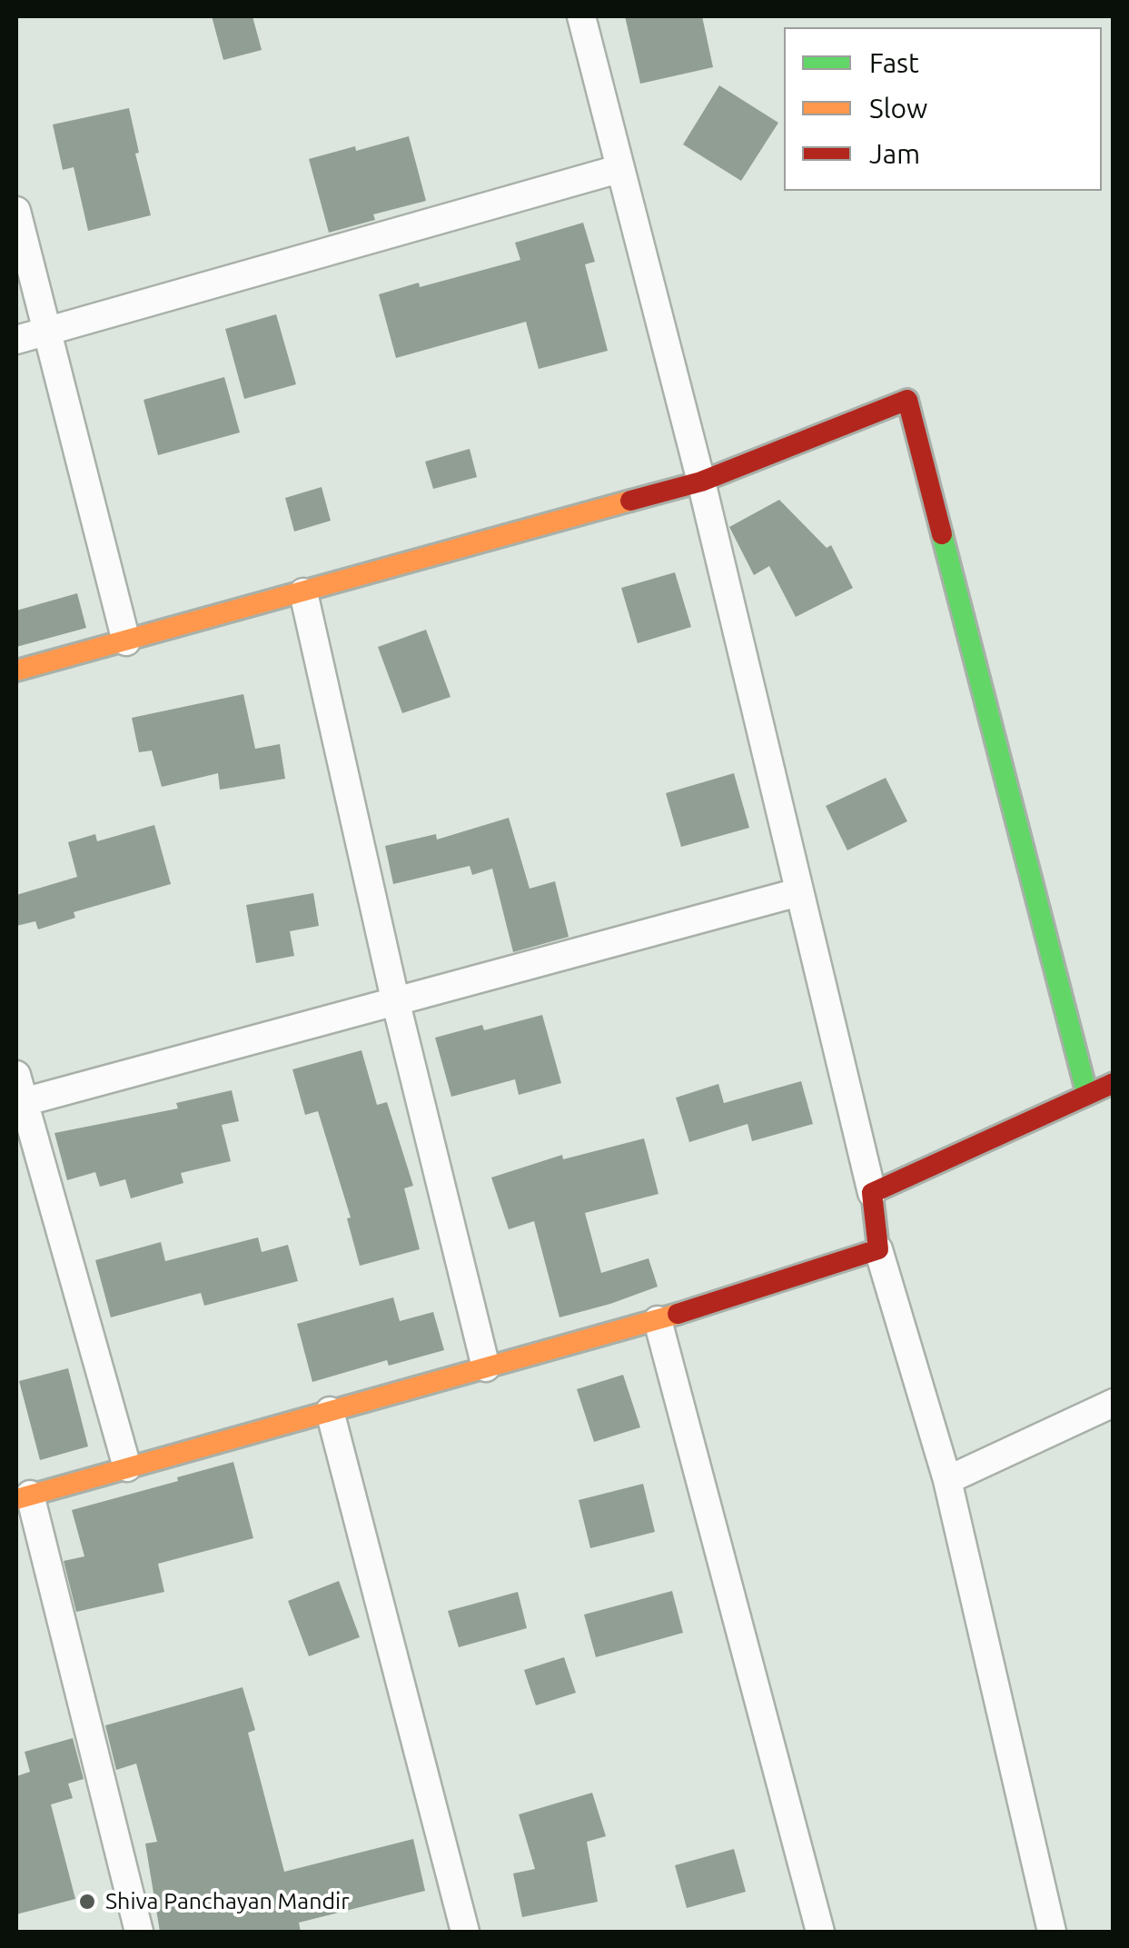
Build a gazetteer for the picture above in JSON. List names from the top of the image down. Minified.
{"places":["Shiva Panchayan Mandir"],"legend":["Fast","Slow","Jam"]}
